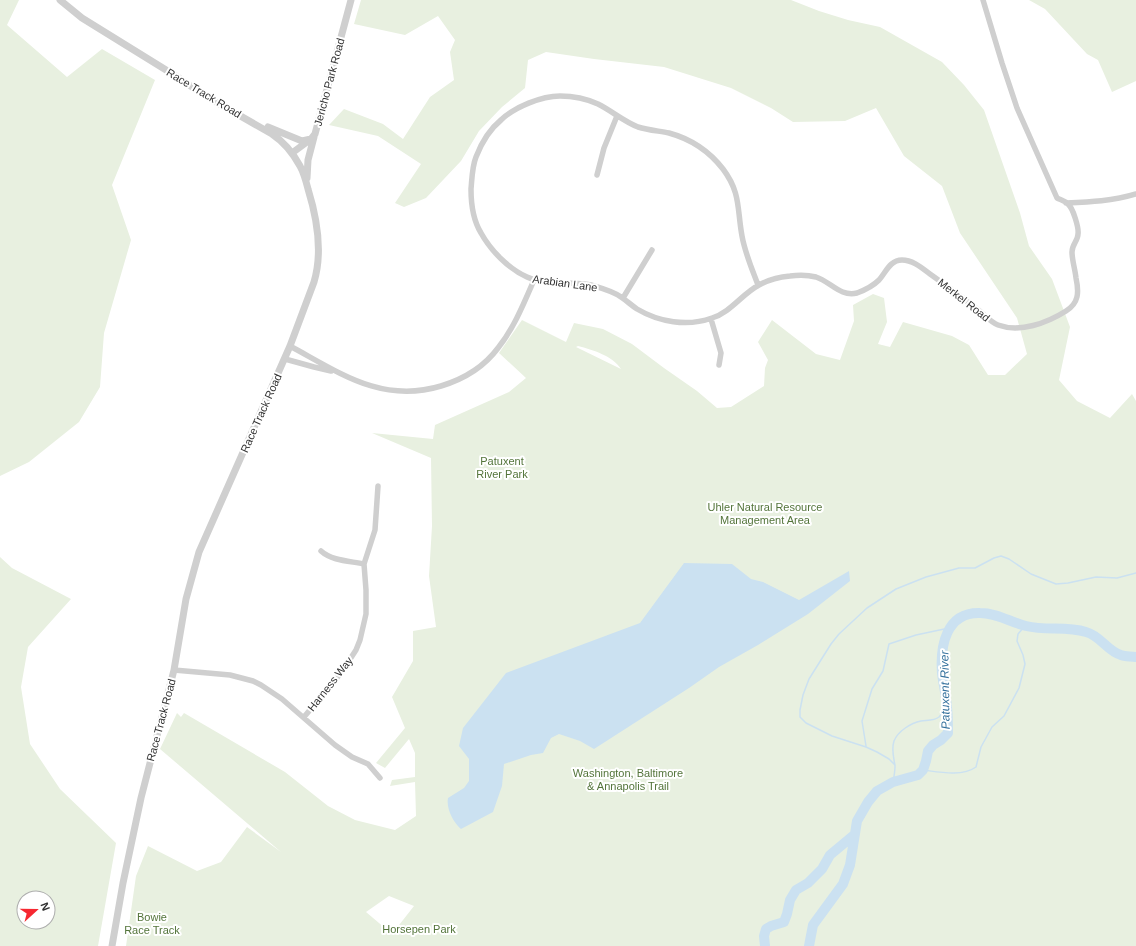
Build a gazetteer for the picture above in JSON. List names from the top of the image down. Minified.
{"streets":{"street":["Jericho Park Road","Race Track Road","Arabian Lane","Merkel Road","Harness Way"]},"crossings":[["Jericho Park Road","Race Track Road"],["Arabian Lane","Merkel Road"]],"water":["Patuxent River"],"parks":["Patuxent River Park","Uhler Natural Resource Management Area","Washington, Baltimore & Annapolis Trail","Bowie Race Track","Horsepen Park"],"north":"right"}
